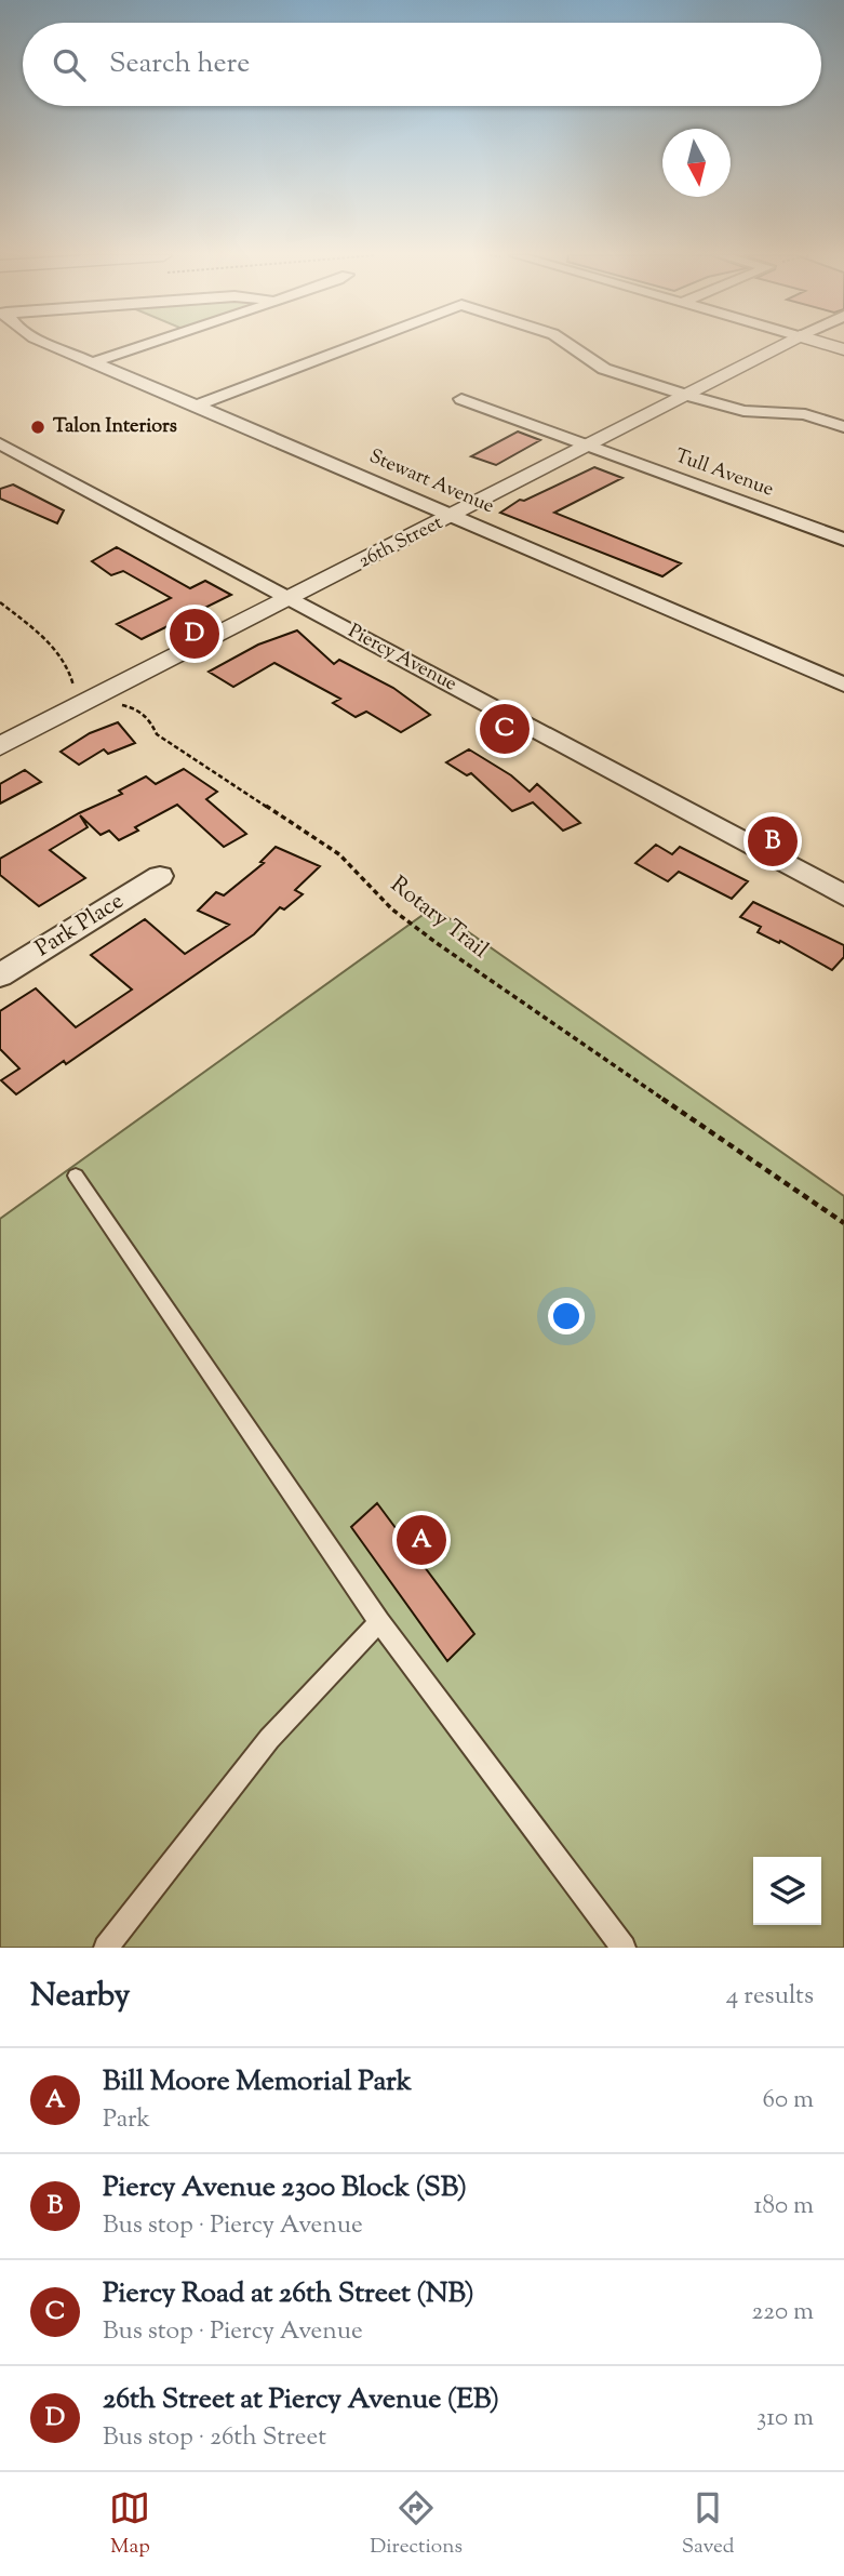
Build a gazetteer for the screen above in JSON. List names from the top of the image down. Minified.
{"streets":{"street":["Tull Avenue","Stewart Avenue","26th Street","Piercy Avenue","Park Place"],"path":["Rotary Trail"]},"crossings":[["Tull Avenue","26th Street"],["Stewart Avenue","26th Street"],["26th Street","Piercy Avenue"],["26th Street","Rotary Trail"]],"places":["Talon Interiors"],"north":"bottom","page":{"search":"Search here","pins":["D","C","B","A"],"heading":["Nearby","4 results"],"list":[{"mark":"A","name":"Bill Moore Memorial Park","note":"Park","value":"60 m"},{"mark":"B","name":"Piercy Avenue 2300 Block (SB)","note":"Bus stop · Piercy Avenue","value":"180 m"},{"mark":"C","name":"Piercy Road at 26th Street (NB)","note":"Bus stop · Piercy Avenue","value":"220 m"},{"mark":"D","name":"26th Street at Piercy Avenue (EB)","note":"Bus stop · 26th Street","value":"310 m"}],"nav":["Map","Directions","Saved"]}}
